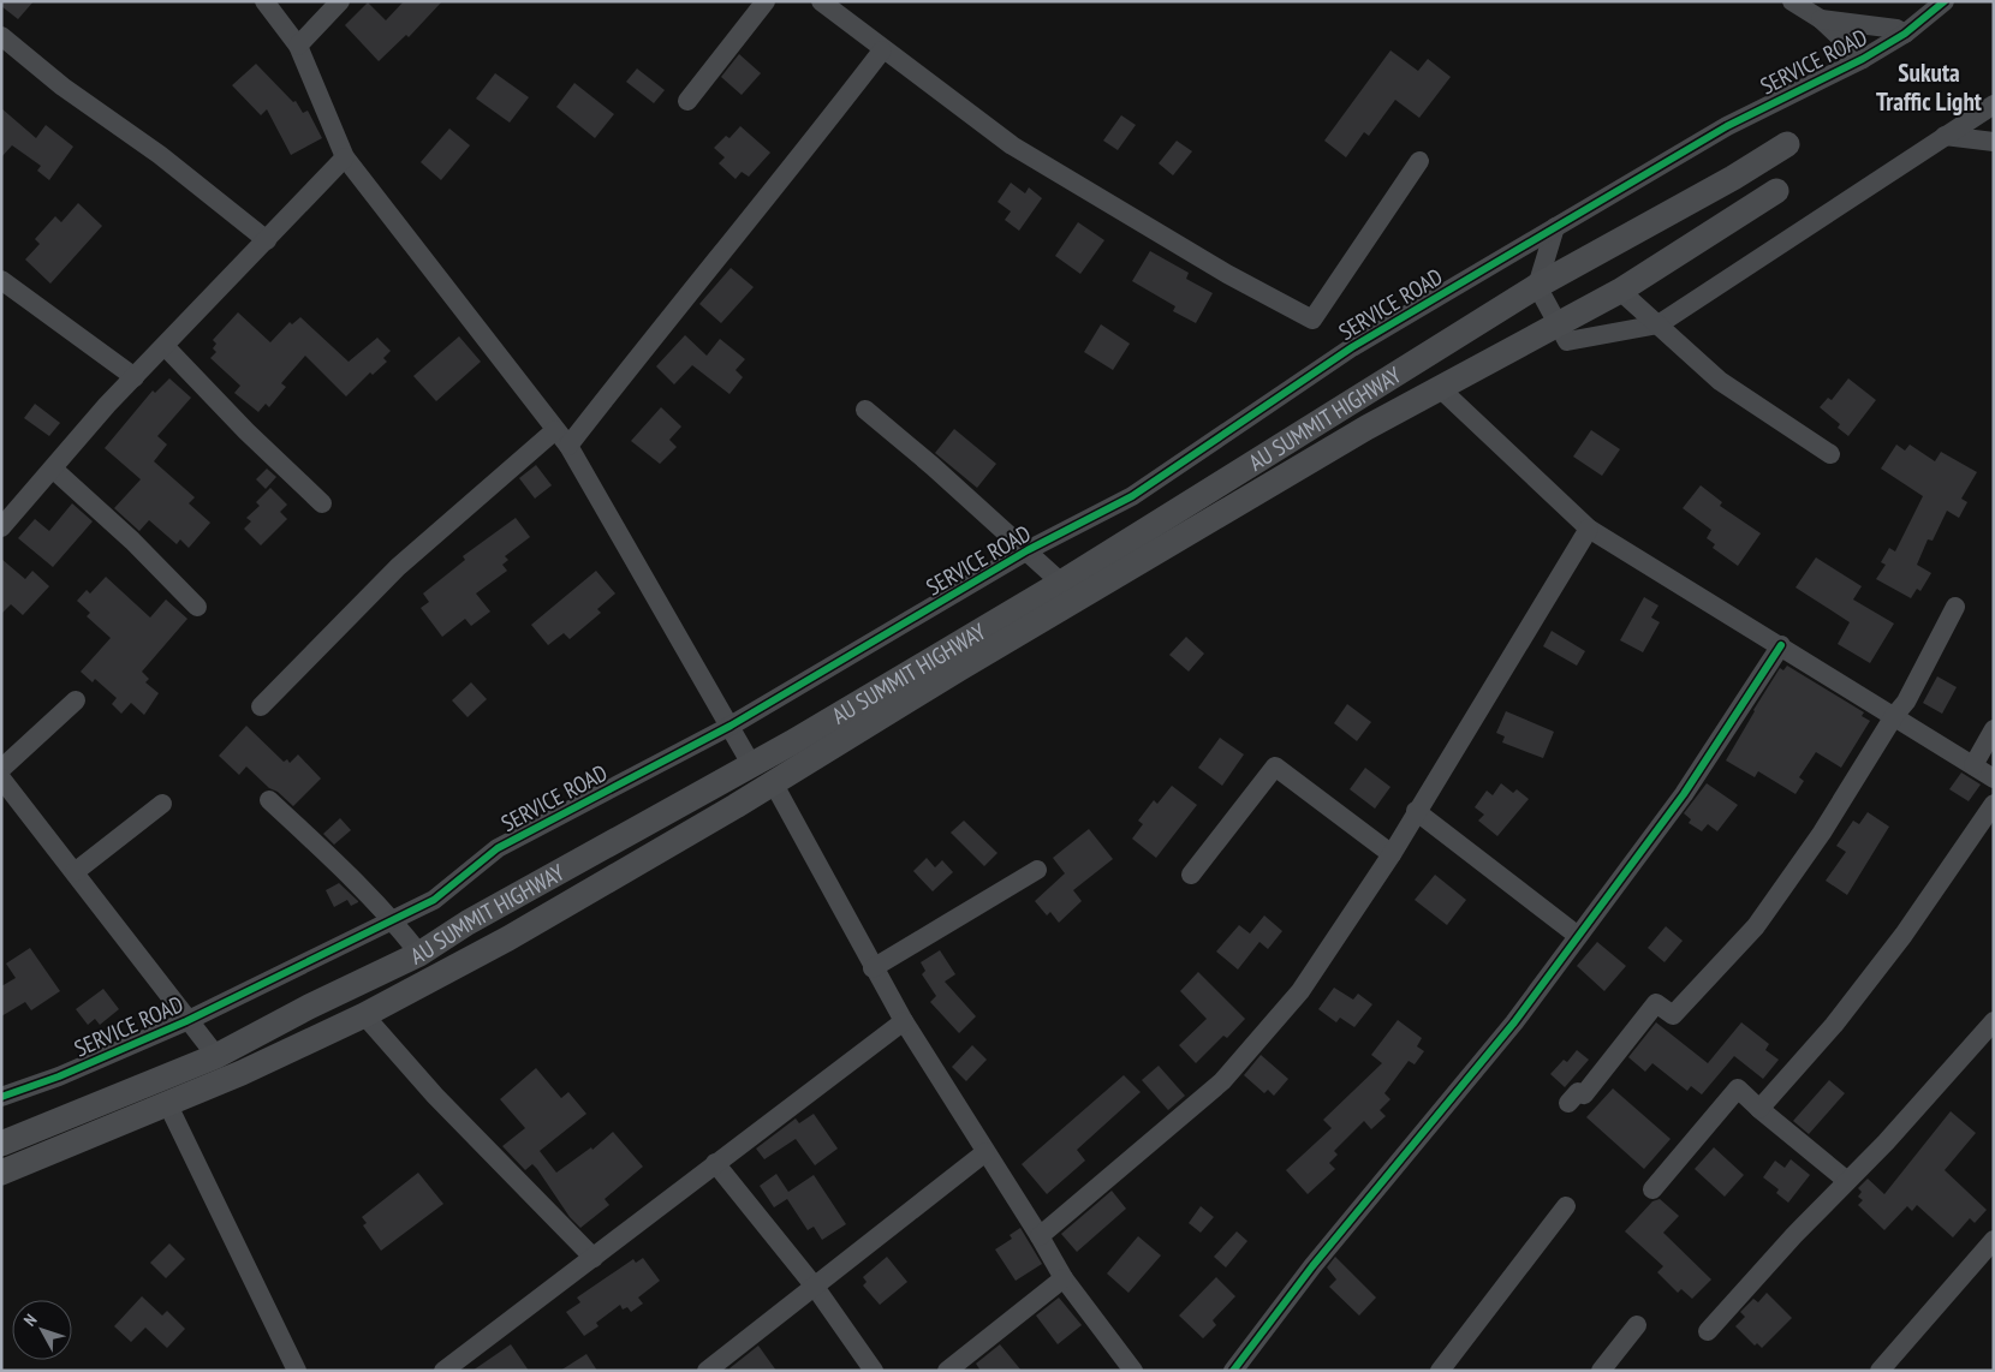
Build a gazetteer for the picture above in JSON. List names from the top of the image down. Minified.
{"streets":{"main road":["AU SUMMIT HIGHWAY"],"street":["SERVICE ROAD"]},"districts":["Sukuta Traffic Light"],"north":"top left"}
